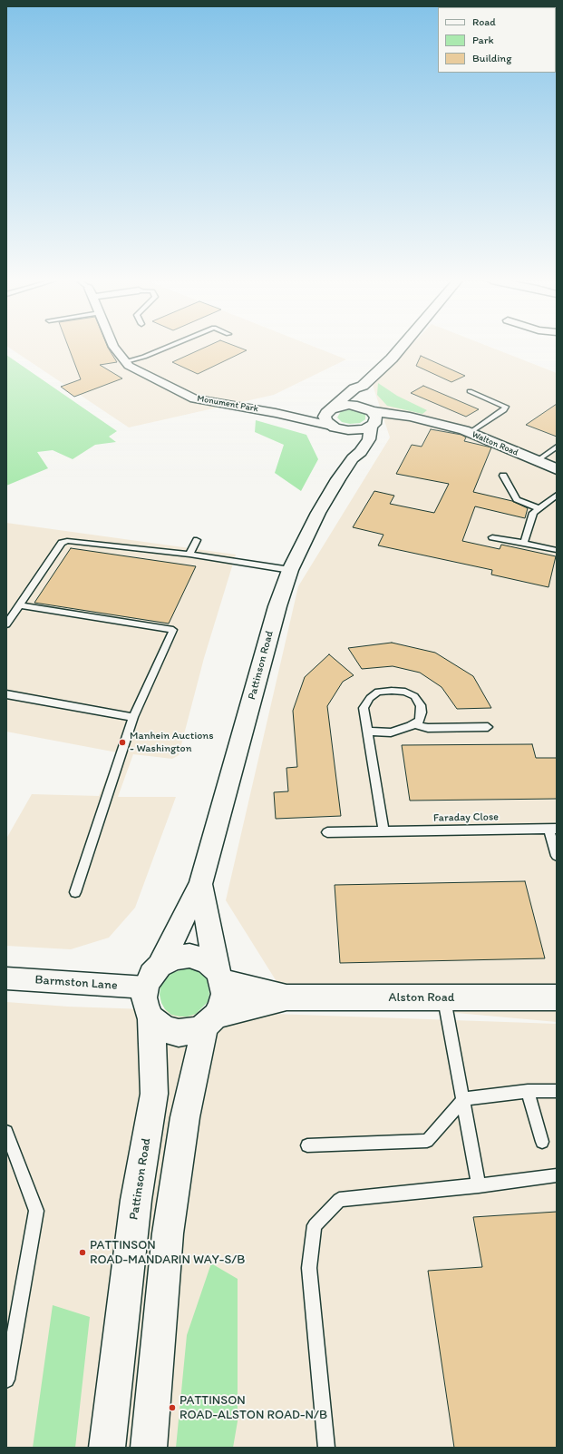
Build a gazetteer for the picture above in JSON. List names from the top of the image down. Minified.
{"streets":{"street":["Monument Park","Walton Road","Pattinson Road","Barmston Lane","Alston Road"],"lane":["Faraday Close"]},"crossings":[["Monument Park","Pattinson Road"],["Walton Road","Pattinson Road"],["Pattinson Road","Barmston Lane"],["Pattinson Road","Alston Road"],["Barmston Lane","Alston Road"]],"places":["Manhein Auctions - Washington","PATTINSON ROAD-MANDARIN WAY-S/B","PATTINSON ROAD-ALSTON ROAD-N/B"],"legend":["Road","Park","Building"]}
